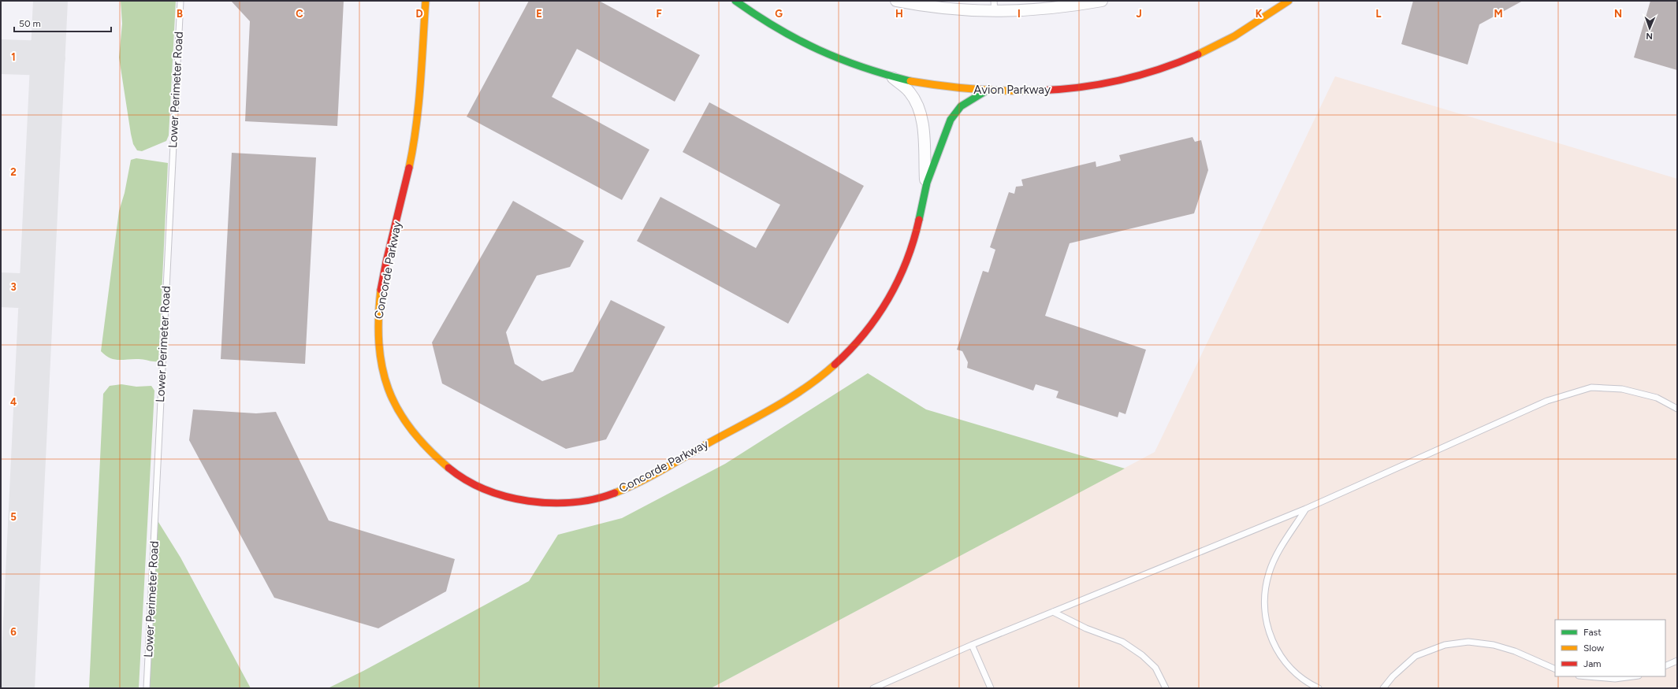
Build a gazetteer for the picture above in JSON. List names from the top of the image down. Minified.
{"streets":{"street":["Avion Parkway","Concorde Parkway"],"lane":["Lower Perimeter Road"]},"crossings":[["Avion Parkway","Concorde Parkway"]],"legend":["Fast","Slow","Jam"],"scale_bar":"50 m","north":"bottom","grid":{"columns":["B","C","D","E","F","G","H","I","J","K","L","M","N"],"rows":["1","2","3","4","5","6"]}}
